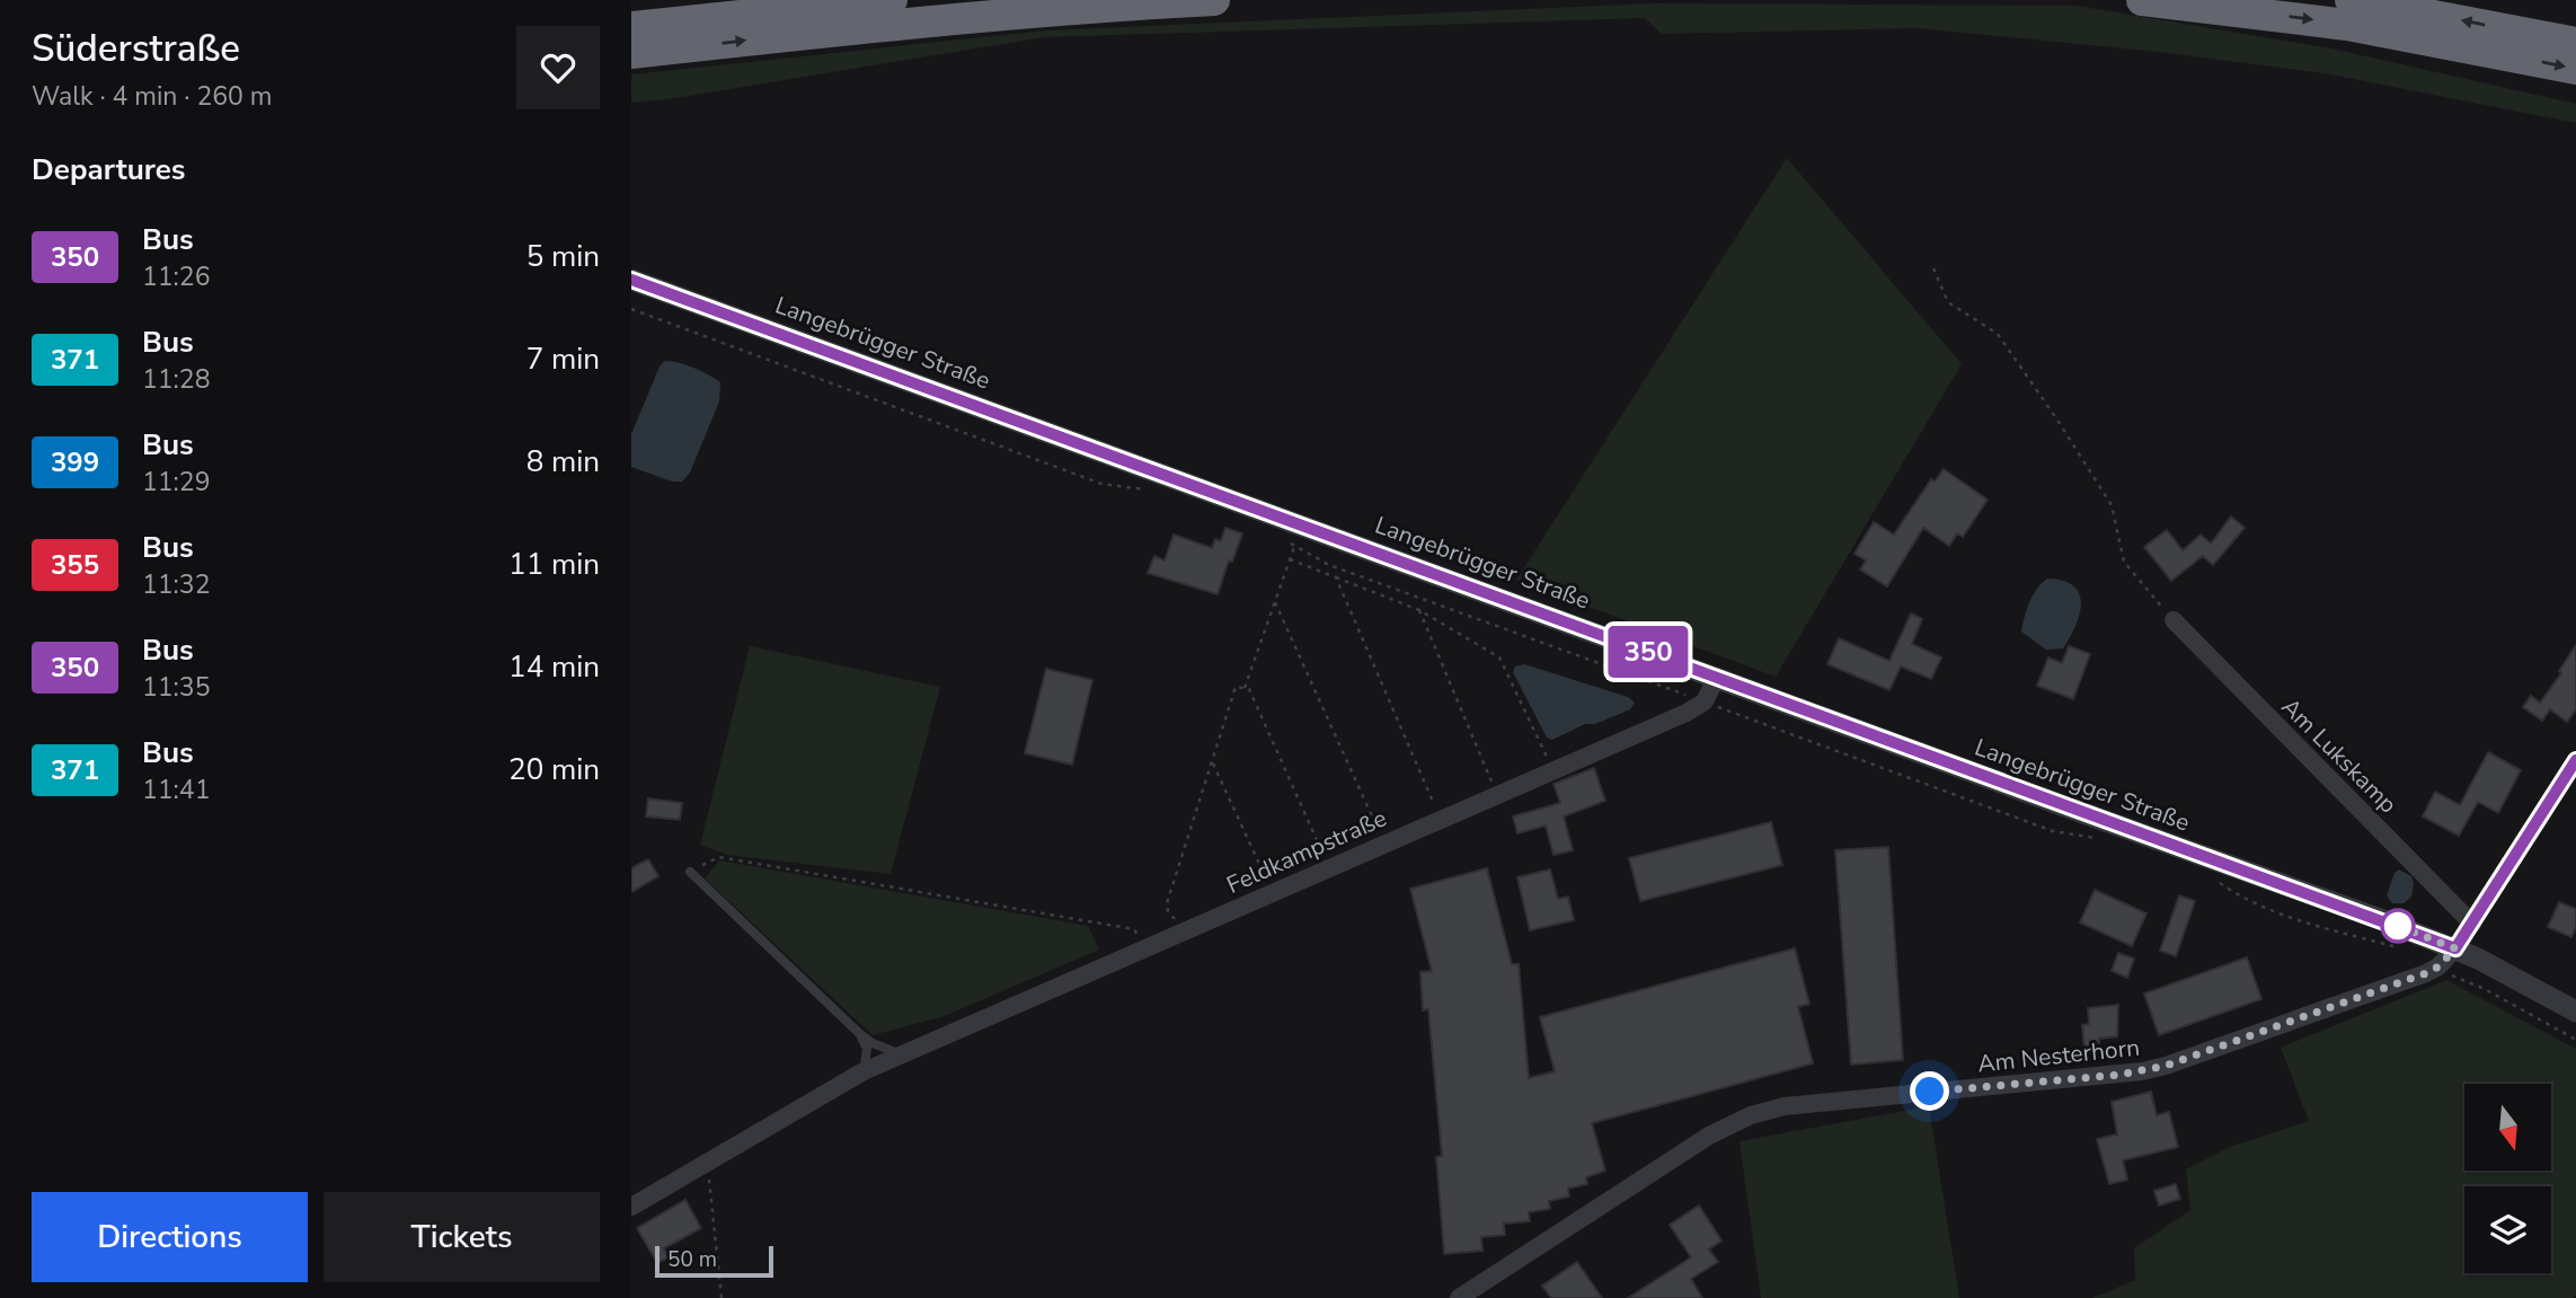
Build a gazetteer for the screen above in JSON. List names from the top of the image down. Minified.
{"streets":{"street":["Langebrügger Straße","Am Lukskamp","Feldkampstraße","Am Nesterhorn"]},"crossings":[["Langebrügger Straße","Am Nesterhorn"],["Am Lukskamp","Am Nesterhorn"]],"lines":["bus line 350"],"scale_bar":"50 m","north":"bottom","page":{"heading":[["Süderstraße","Walk · 4 min · 260 m"],"Departures"],"on_map":"350","list":[{"mark":"350","name":"Bus","note":"11:26","value":"5 min"},{"mark":"371","name":"Bus","note":"11:28","value":"7 min"},{"mark":"399","name":"Bus","note":"11:29","value":"8 min"},{"mark":"355","name":"Bus","note":"11:32","value":"11 min"},{"mark":"350","name":"Bus","note":"11:35","value":"14 min"},{"mark":"371","name":"Bus","note":"11:41","value":"20 min"}],"buttons":["Directions","Tickets"],"scale":"50 m"}}
